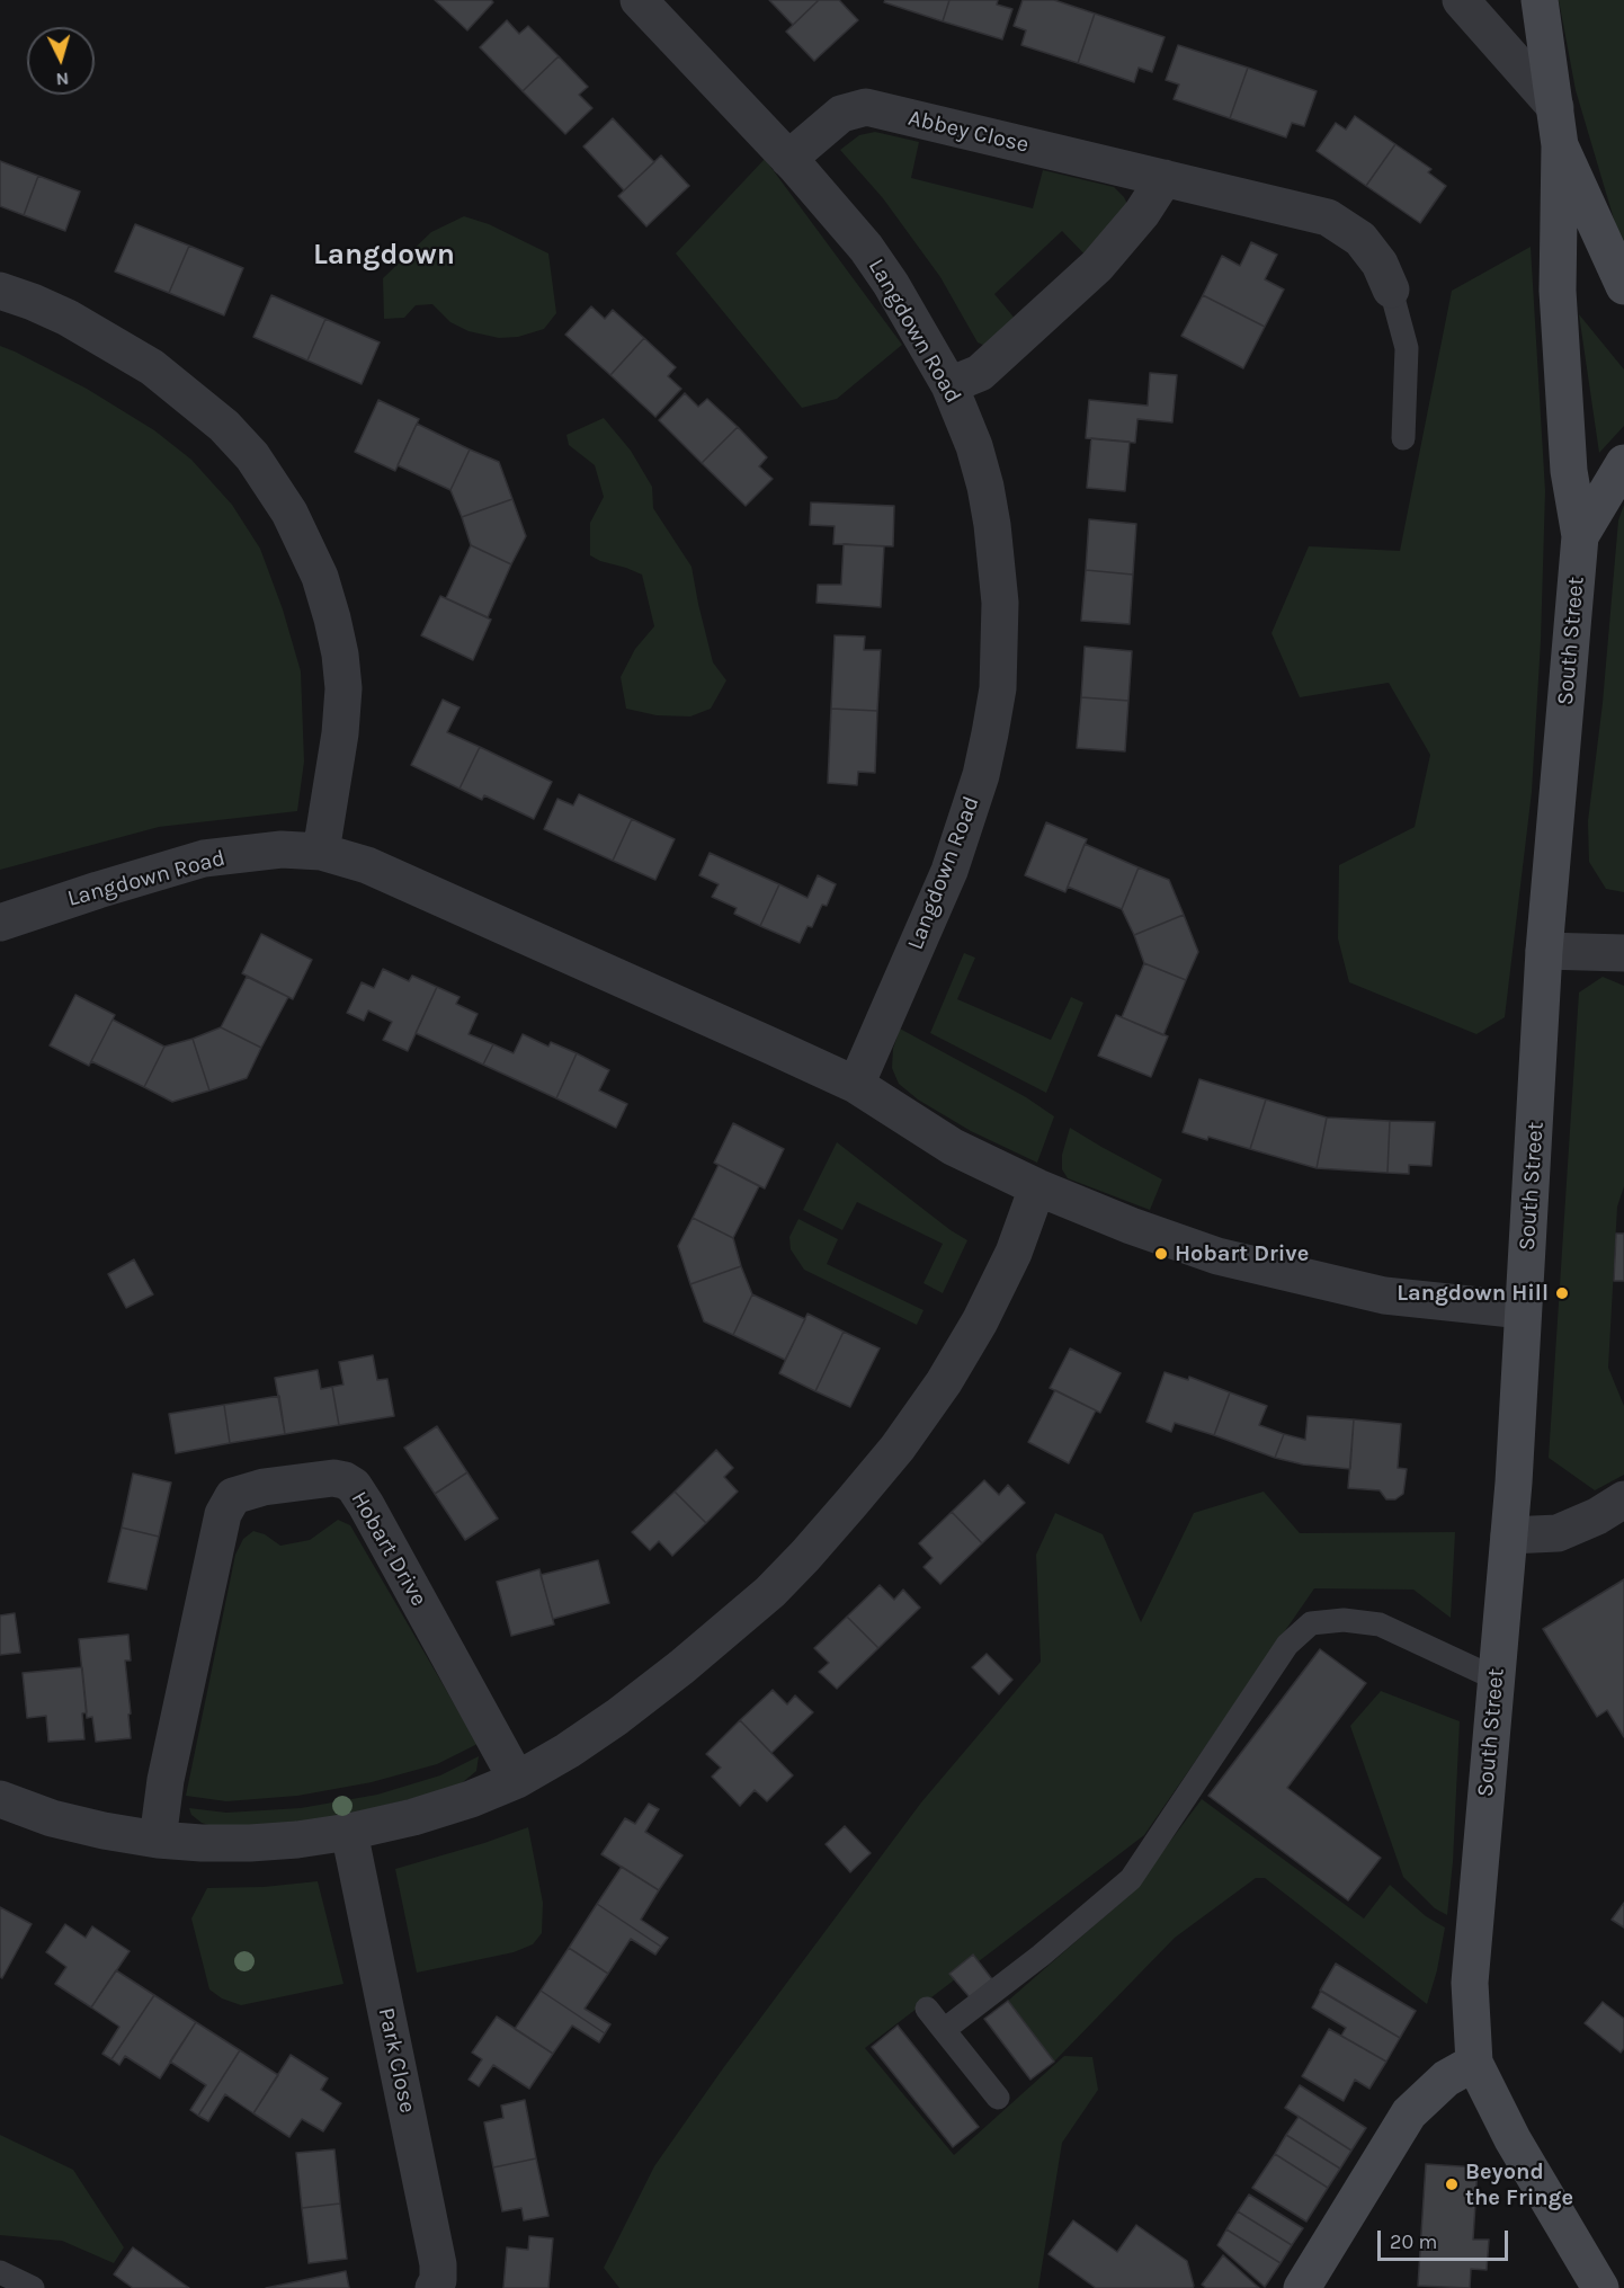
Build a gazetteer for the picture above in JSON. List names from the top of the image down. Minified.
{"streets":{"street":["Abbey Close","Langdown Road","South Street","Hobart Drive","Park Close"]},"crossings":[["Abbey Close","Langdown Road"],["Langdown Road","South Street"]],"districts":["Langdown"],"places":["Hobart Drive","Langdown Hill","Beyond the Fringe"],"scale_bar":"20 m","north":"bottom"}
